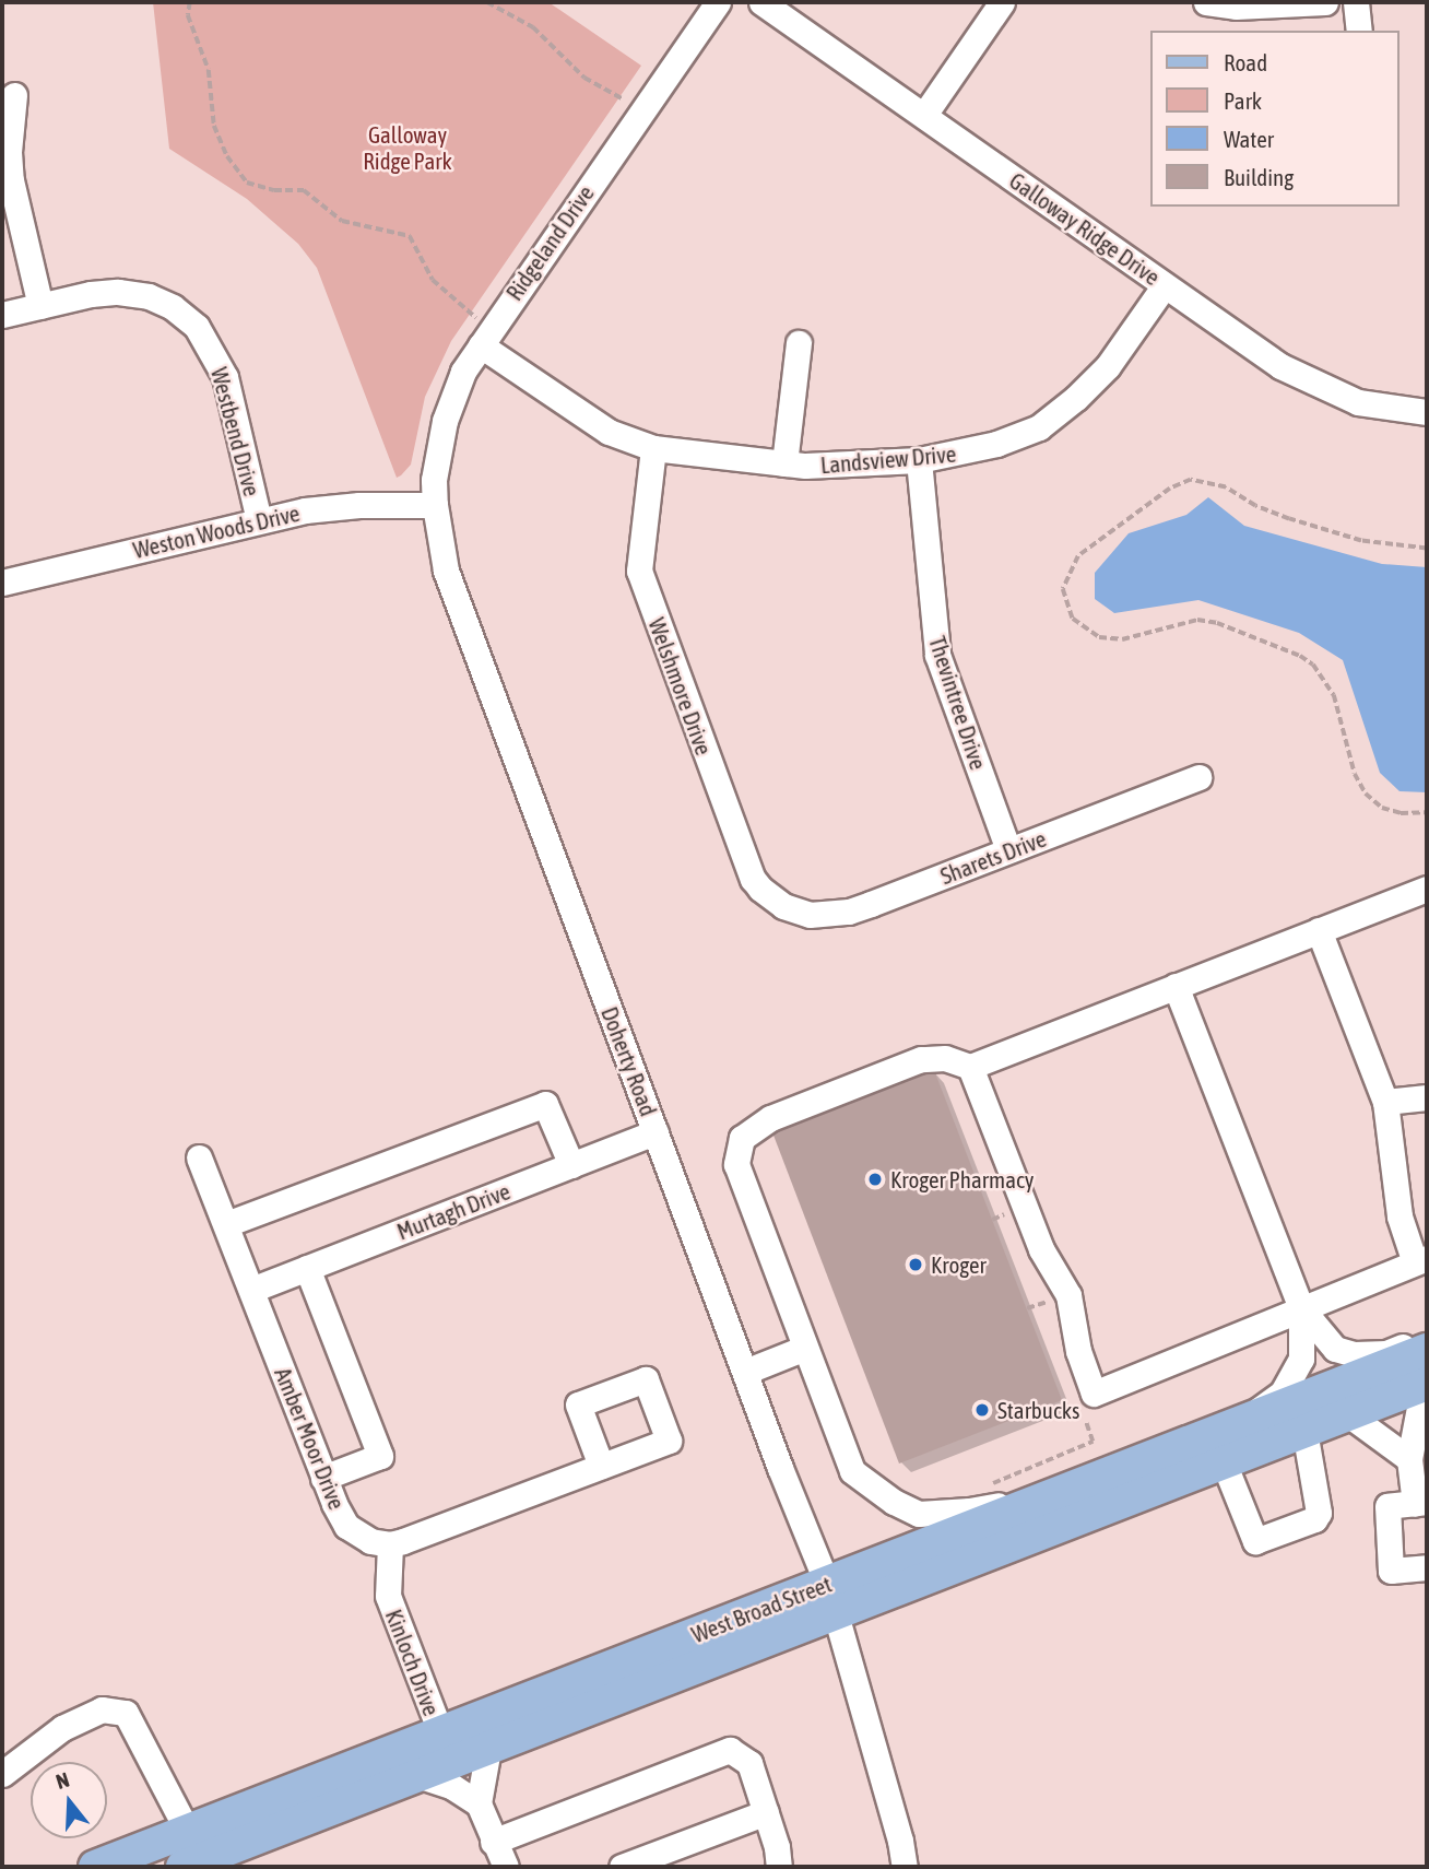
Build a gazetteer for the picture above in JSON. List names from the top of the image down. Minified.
{"streets":{"main road":["West Broad Street"],"street":["Galloway Ridge Drive","Ridgeland Drive","Westbend Drive","Landsview Drive","Weston Woods Drive","Welshmore Drive","Thevintree Drive","Sharets Drive","Doherty Road","Murtagh Drive","Amber Moor Drive","Kinloch Drive"]},"crossings":[["Galloway Ridge Drive","Landsview Drive"],["Ridgeland Drive","Landsview Drive"],["Ridgeland Drive","Weston Woods Drive"],["Ridgeland Drive","Doherty Road"],["Westbend Drive","Weston Woods Drive"],["Landsview Drive","Welshmore Drive"],["Landsview Drive","Thevintree Drive"],["Weston Woods Drive","Doherty Road"],["Welshmore Drive","Sharets Drive"],["Thevintree Drive","Sharets Drive"],["Doherty Road","Murtagh Drive"],["Doherty Road","West Broad Street"],["Murtagh Drive","Amber Moor Drive"],["Amber Moor Drive","Kinloch Drive"],["West Broad Street","Kinloch Drive"]],"parks":["Galloway Ridge Park"],"places":["Kroger Pharmacy","Kroger","Starbucks"],"legend":["Road","Park","Water","Building"],"north":"top"}
